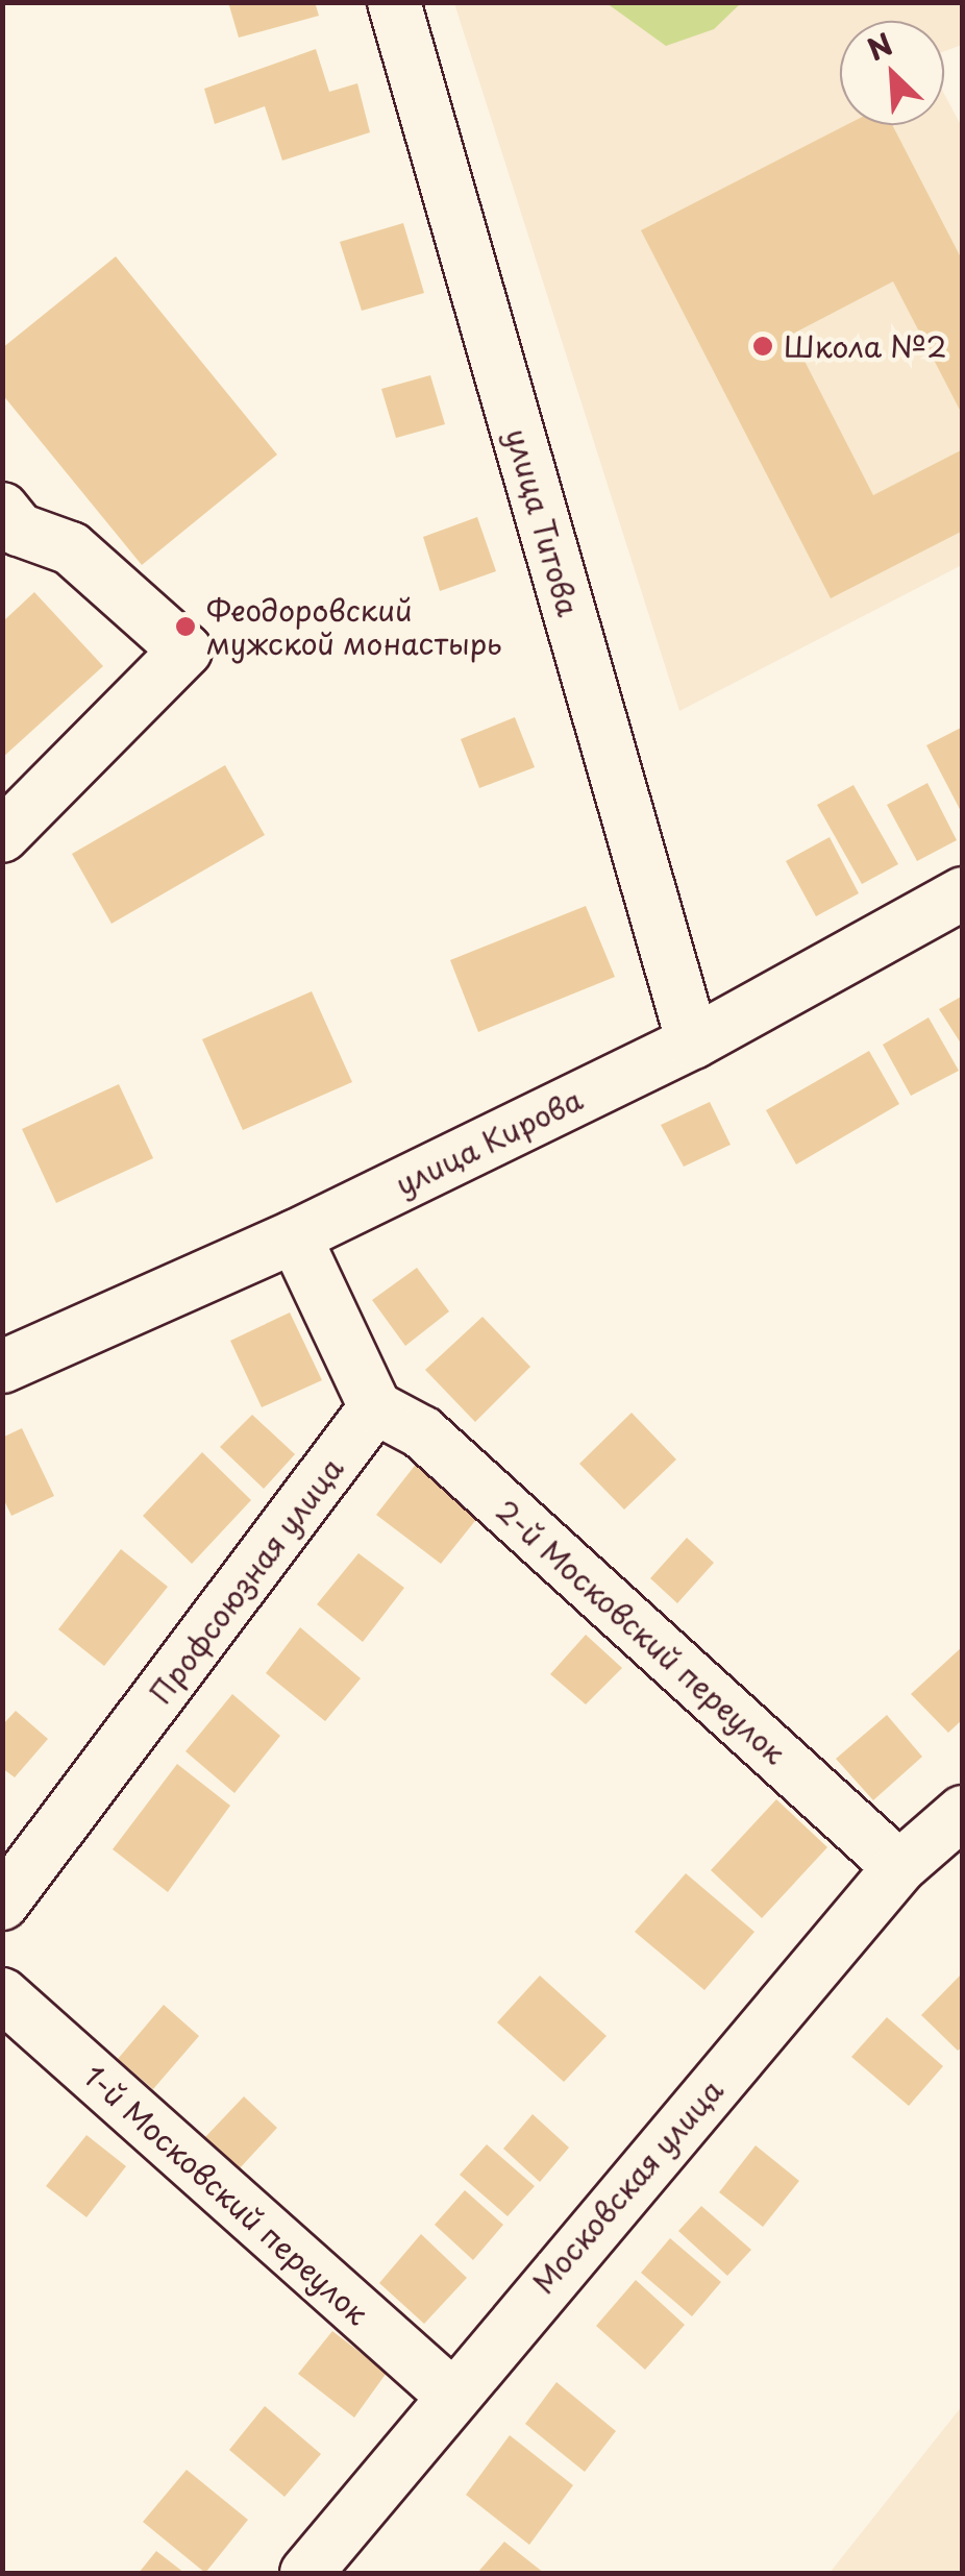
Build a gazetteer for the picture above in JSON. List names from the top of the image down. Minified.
{"streets":{"street":["улица Титова","улица Кирова","Профсоюзная улица","2-й Московский переулок","Московская улица","1-й Московский переулок"]},"crossings":[["улица Титова","улица Кирова"],["Профсоюзная улица","2-й Московский переулок"],["2-й Московский переулок","Московская улица"],["Московская улица","1-й Московский переулок"]],"places":["Школа №2","Феодоровский мужской монастырь"],"north":"top left"}
